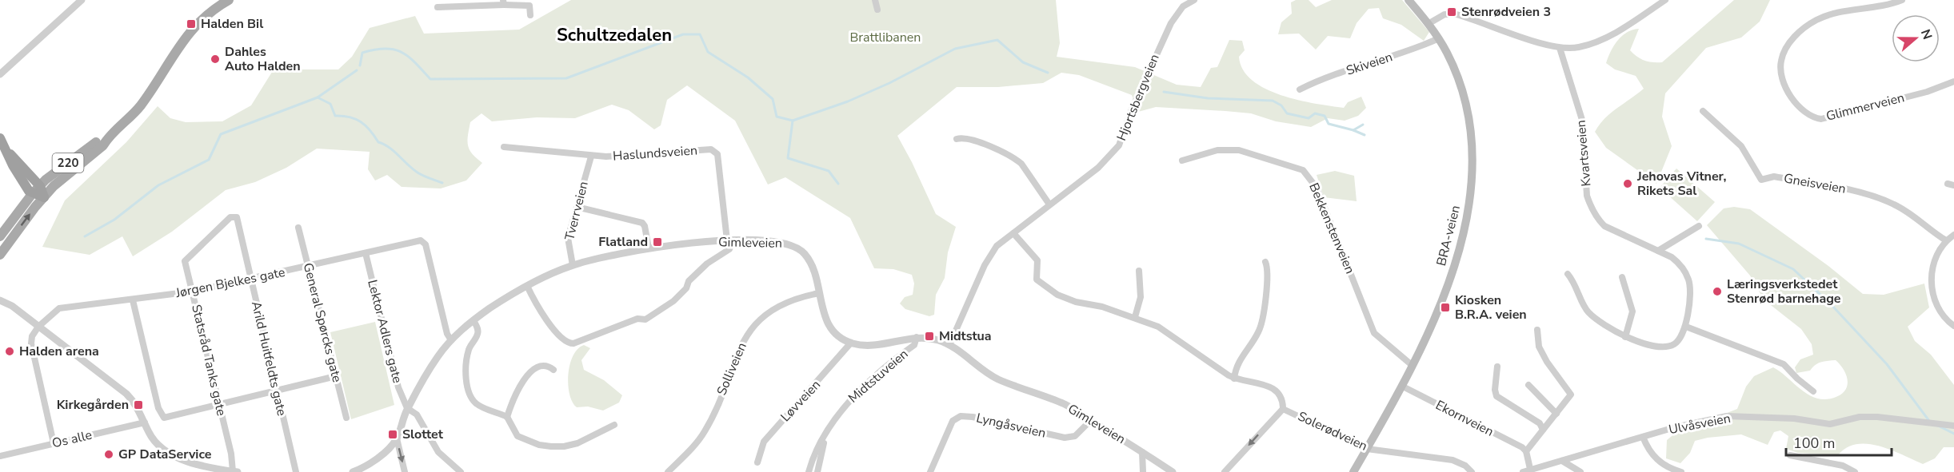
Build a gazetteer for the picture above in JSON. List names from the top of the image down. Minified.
{"streets":{"main road":["220","BRA-veien"],"street":["Skiveien","Hjortsbergveien","Glimmerveien","Haslundsveien","Kvartsveien","Gneisveien","Tverrveien","Bekkenstenveien","Gimleveien","Jørgen Bjelkes gate","General Spørcks gate","Lektor Adlers gate","Arild Huitfeldts gate","Statsråd Tanks gate","Solliveien","Midtstuveien","Løvveien","Ekornveien","Ulvåsveien","Lyngåsveien","Solerødveien","Os alle"]},"crossings":[["Skiveien","BRA-veien"],["Hjortsbergveien","Gimleveien"],["Hjortsbergveien","Solerødveien"],["Haslundsveien","Tverrveien"],["Haslundsveien","Gimleveien"],["Tverrveien","Gimleveien"],["Bekkenstenveien","BRA-veien"],["BRA-veien","Ekornveien"],["BRA-veien","Solerødveien"],["Gimleveien","Jørgen Bjelkes gate"],["Gimleveien","Lektor Adlers gate"],["Gimleveien","Solliveien"],["Gimleveien","Midtstuveien"],["Gimleveien","Løvveien"],["Gimleveien","Lyngåsveien"],["Jørgen Bjelkes gate","General Spørcks gate"],["Jørgen Bjelkes gate","Lektor Adlers gate"],["Jørgen Bjelkes gate","Arild Huitfeldts gate"],["Jørgen Bjelkes gate","Statsråd Tanks gate"],["Arild Huitfeldts gate","Statsråd Tanks gate"]],"districts":["Schultzedalen"],"parks":["Brattlibanen"],"places":{"transit":["Stenrødveien 3","Halden Bil","Flatland","Kiosken B.R.A. veien","Midtstua","Kirkegården","Slottet"],"other":["Dahles Auto Halden","Jehovas Vitner, Rikets Sal","Læringsverkstedet Stenrød barnehage","Halden arena","GP DataService"]},"scale_bar":"100 m","north":"right"}
